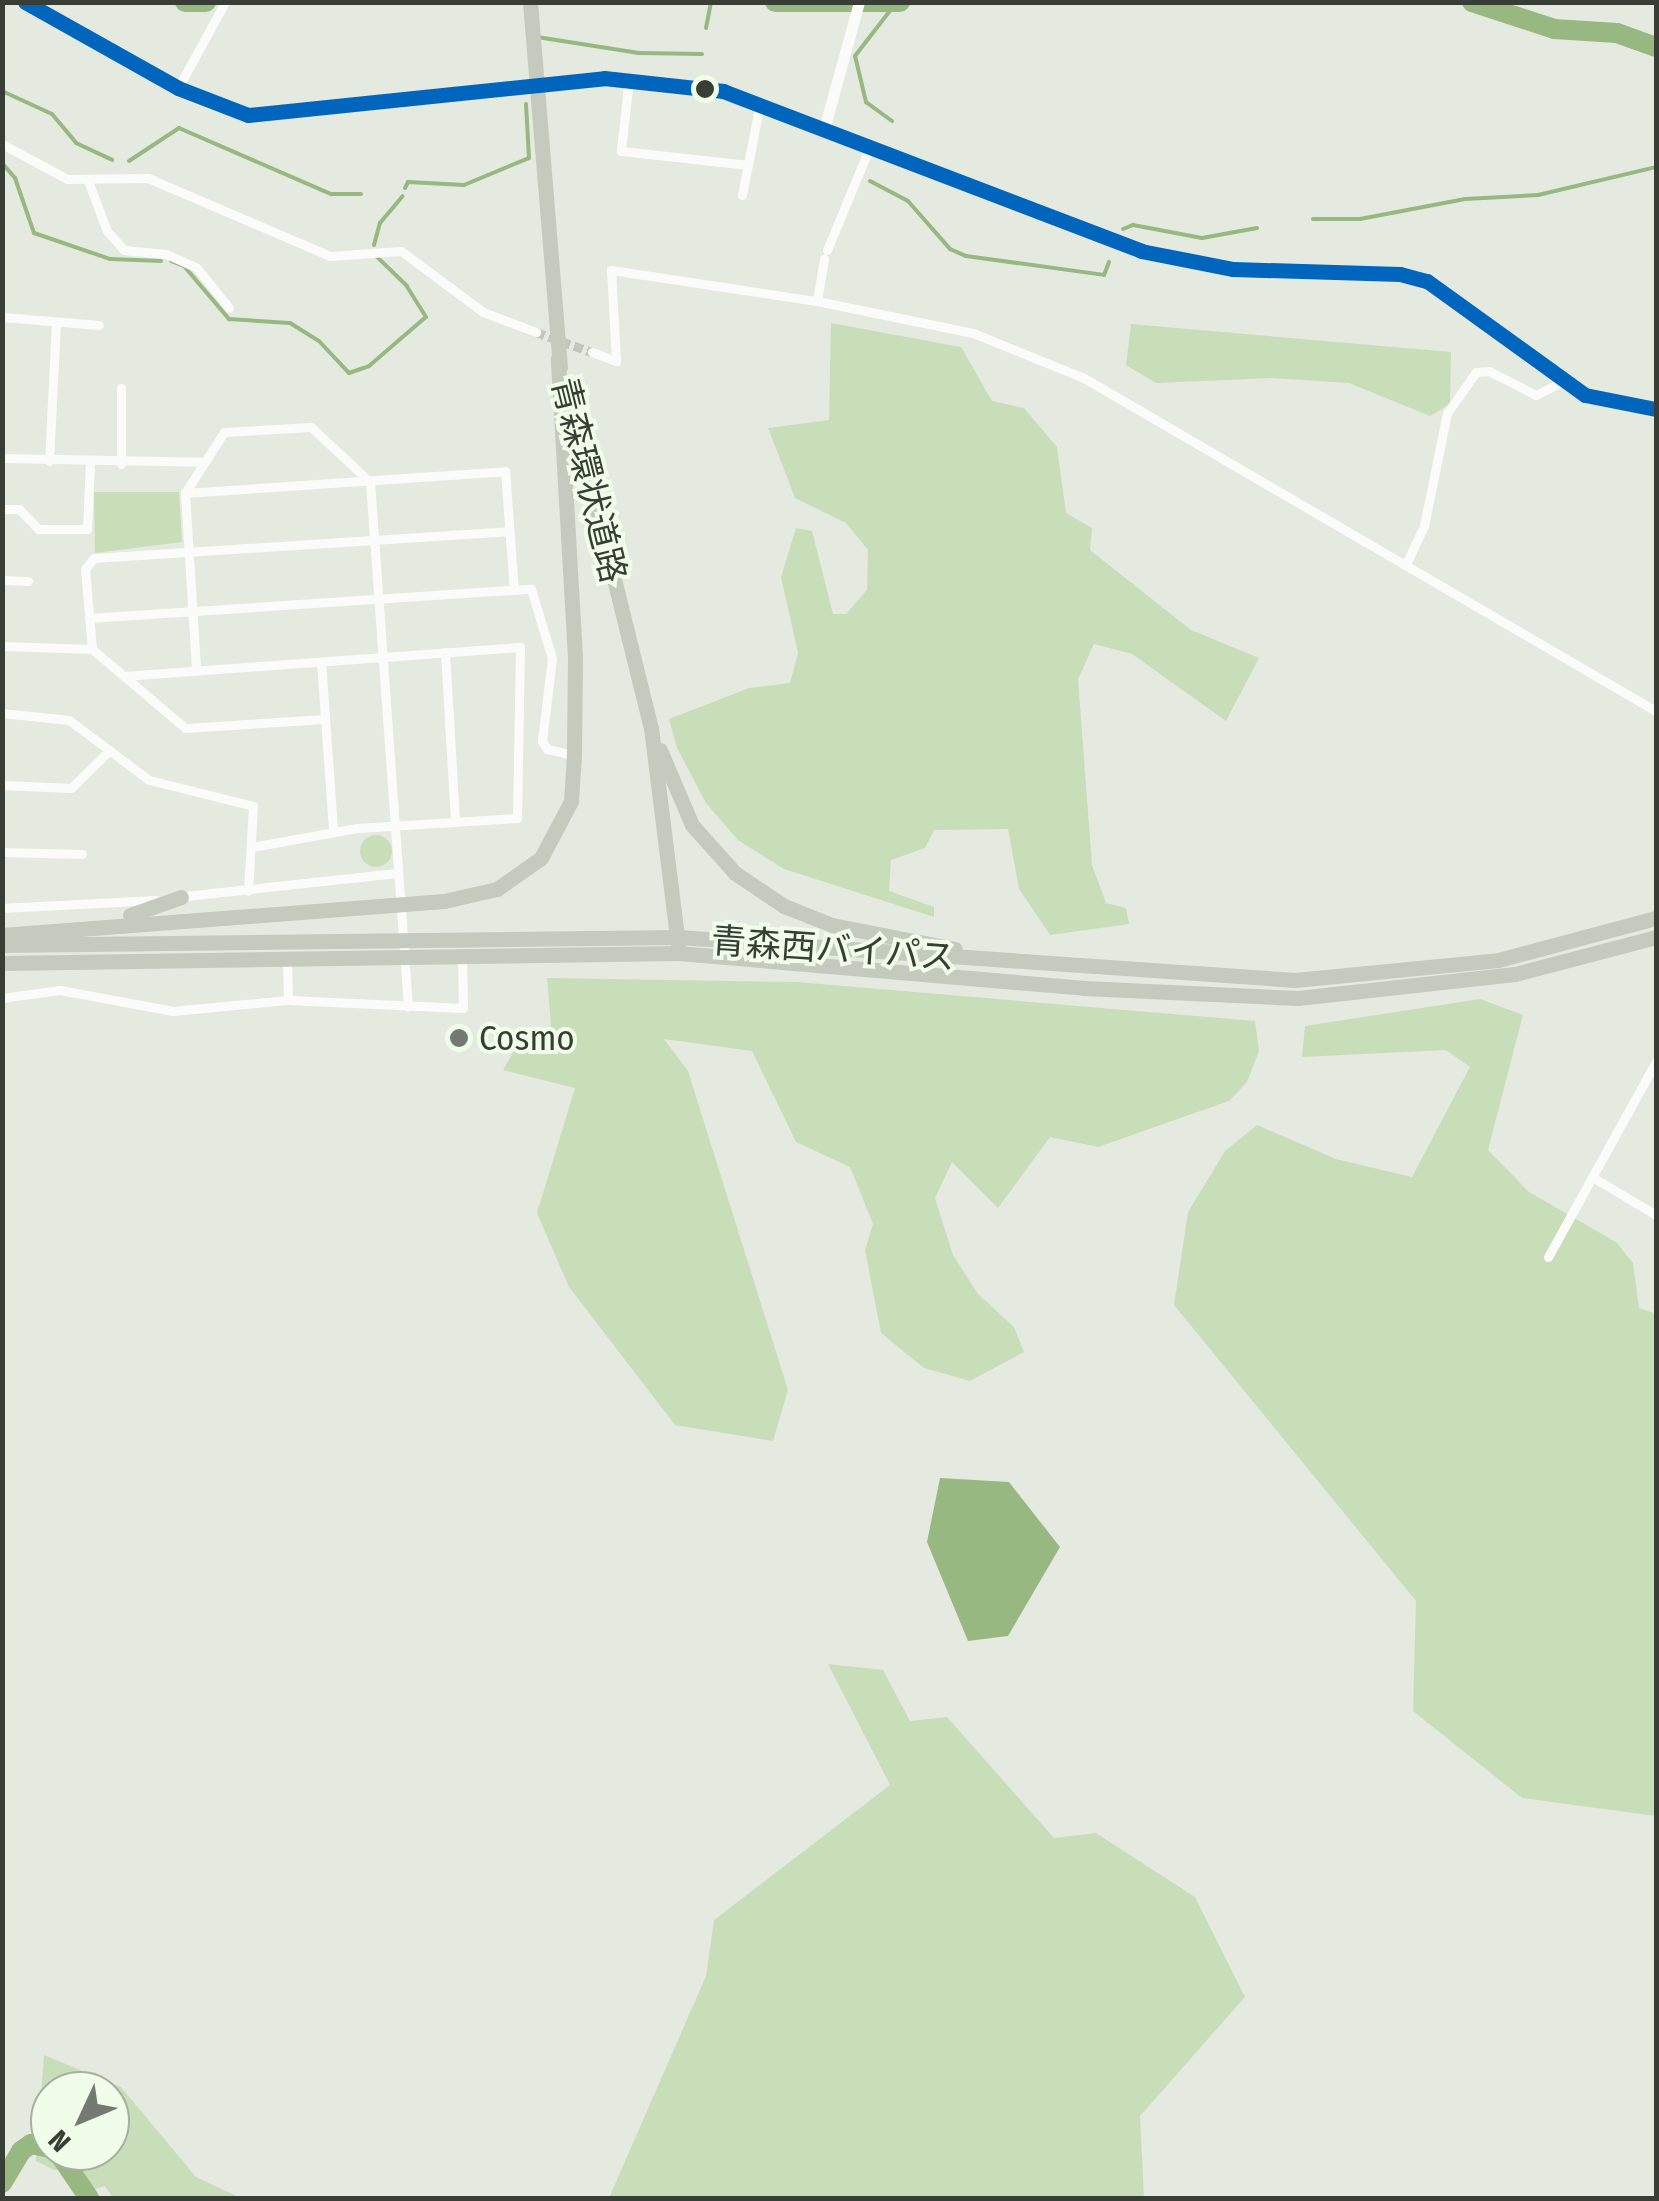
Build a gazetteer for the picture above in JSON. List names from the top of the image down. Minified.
{"streets":{"highway":["青森環状道路","青森西バイパス"]},"crossings":[["青森環状道路","青森西バイパス"]],"places":["Cosmo"],"north":"bottom left"}
